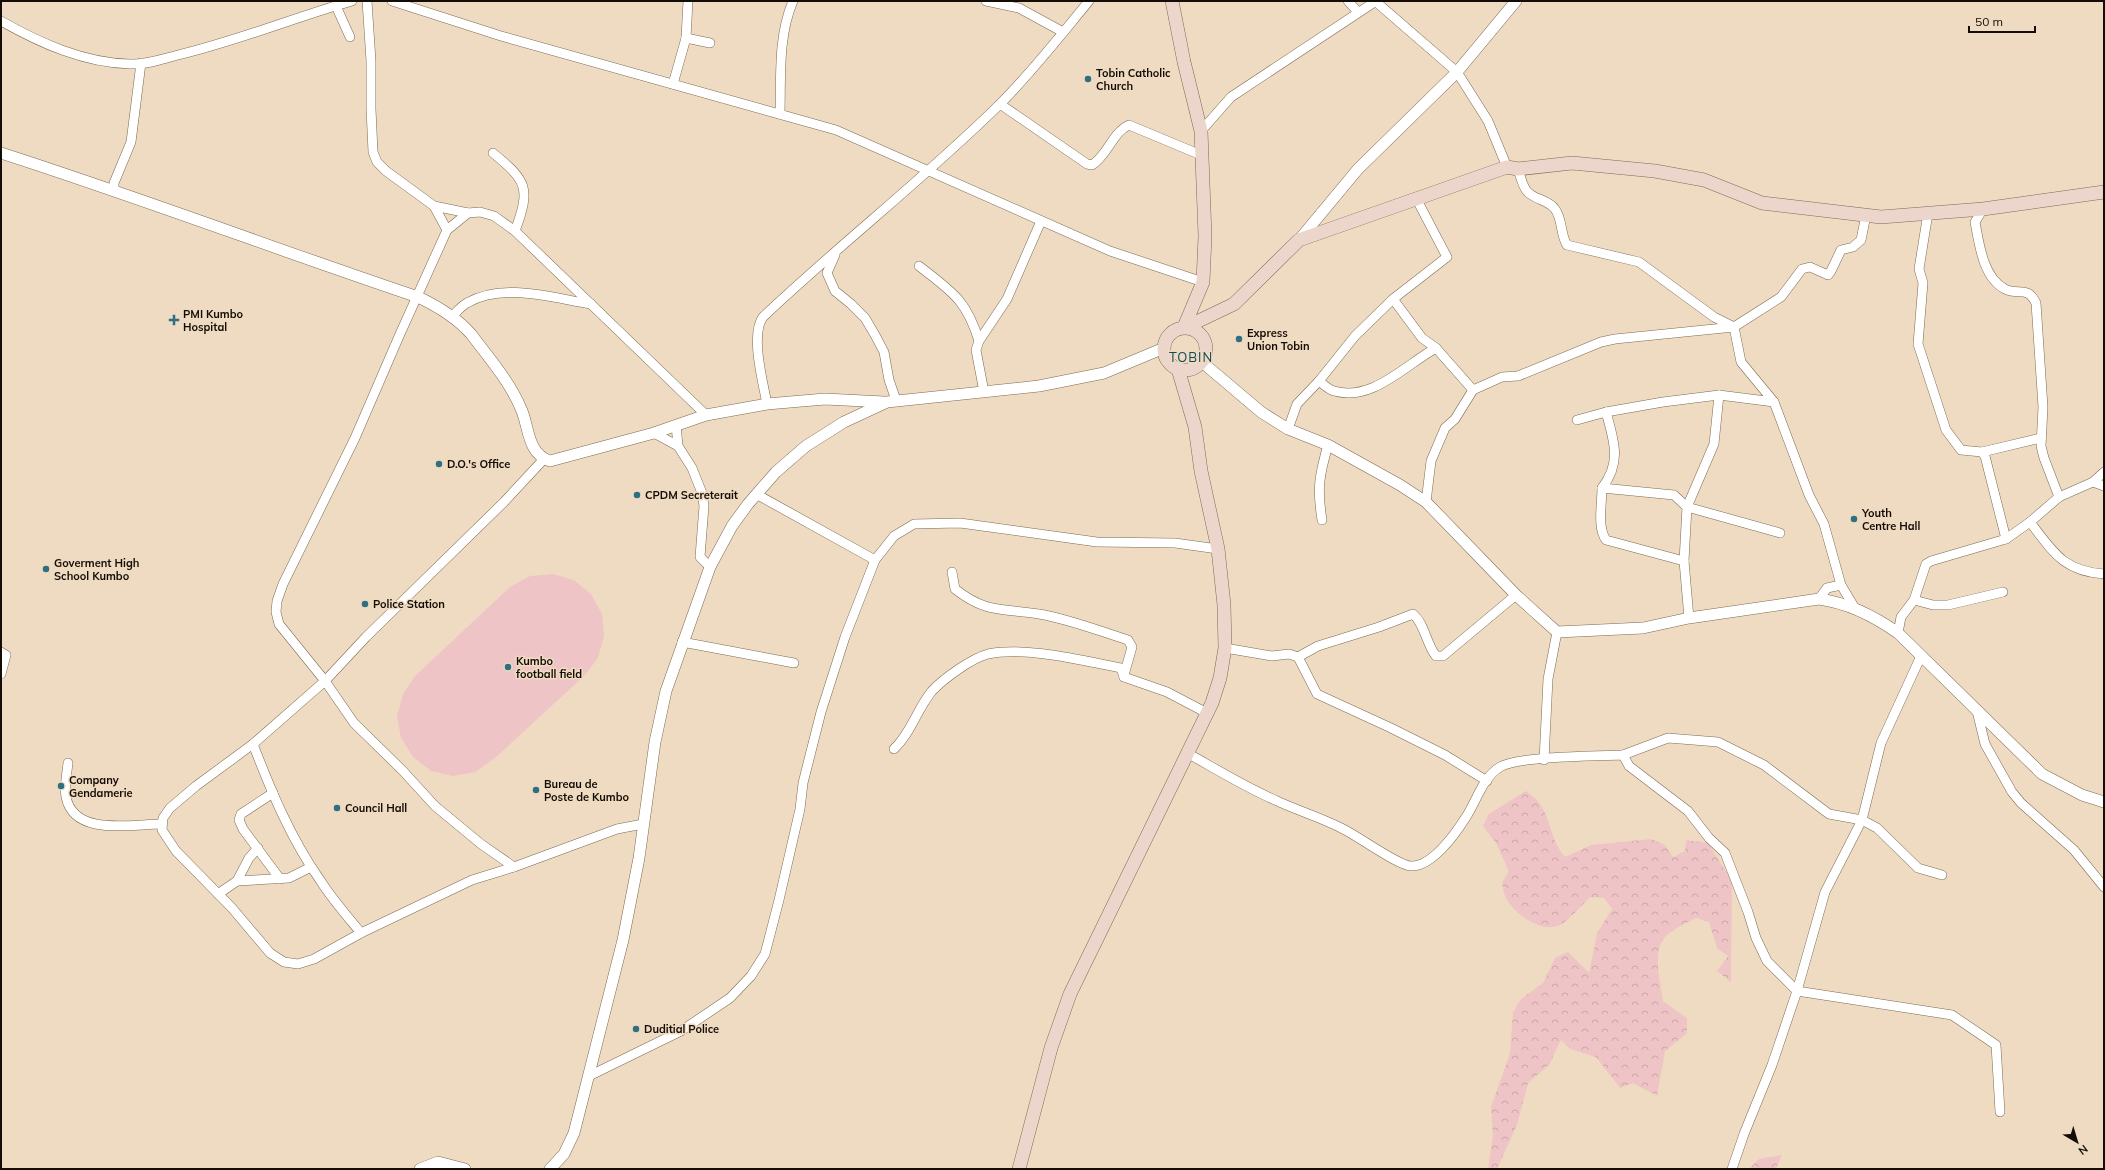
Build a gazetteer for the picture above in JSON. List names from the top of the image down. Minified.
{"districts":["TOBIN"],"places":{"other":["Tobin Catholic Church","Express Union Tobin","D.O.'s Office","CPDM Secreterait","Youth Centre Hall","Goverment High School Kumbo","Police Station","Kumbo football field","Company Gendamerie","Bureau de Poste de Kumbo","Council Hall","Duditial Police"],"health":["PMI Kumbo Hospital"]},"scale_bar":"50 m","north":"bottom right"}
